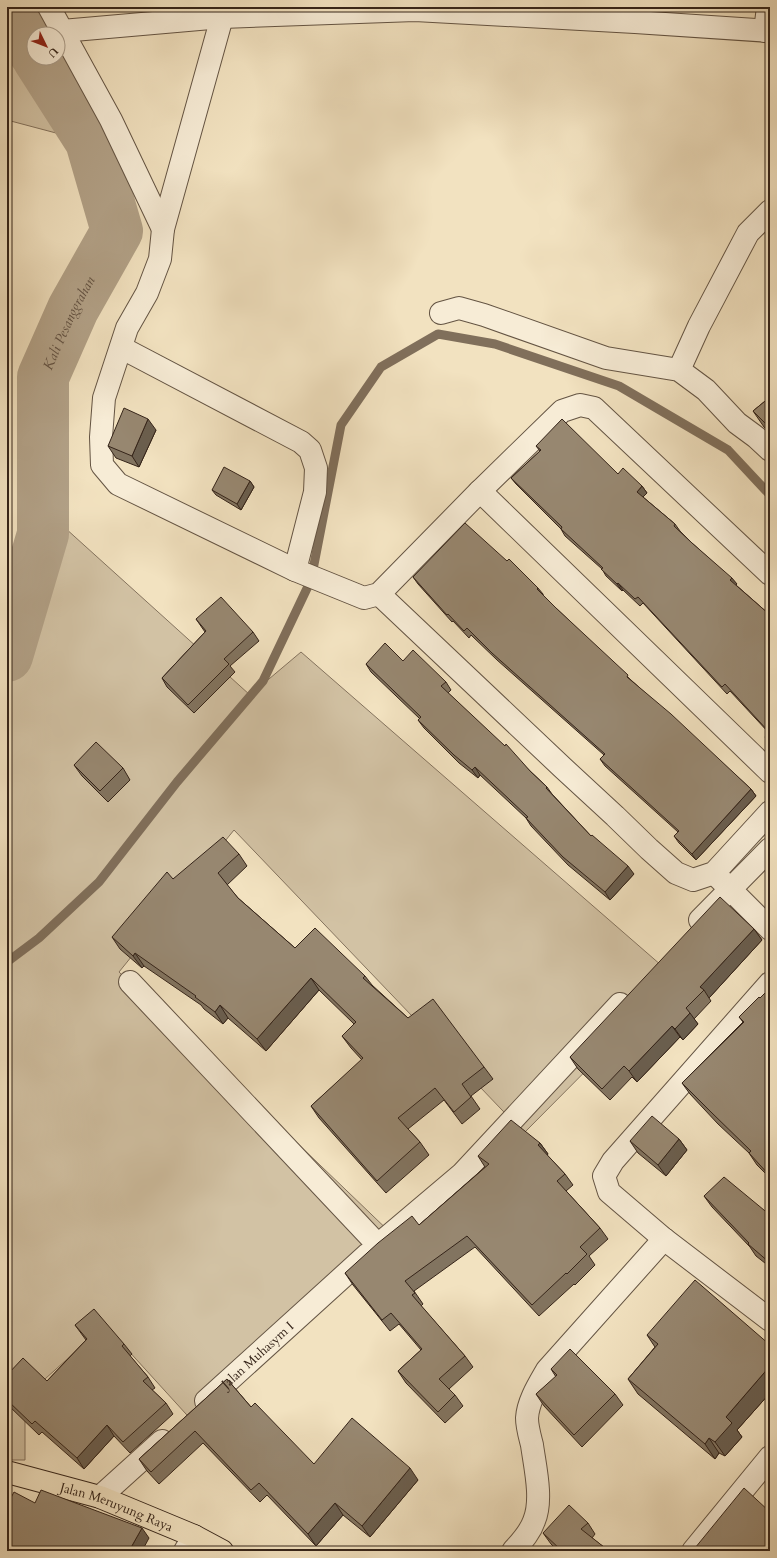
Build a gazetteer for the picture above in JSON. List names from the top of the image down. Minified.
{"streets":{"main road":["Jalan Meruyung Raya"],"street":["Jalan Muhasym I"]},"crossings":[["Jalan Muhasym I","Jalan Meruyung Raya"]],"water":["Kali Pesanggrahan"],"north":"bottom right"}
